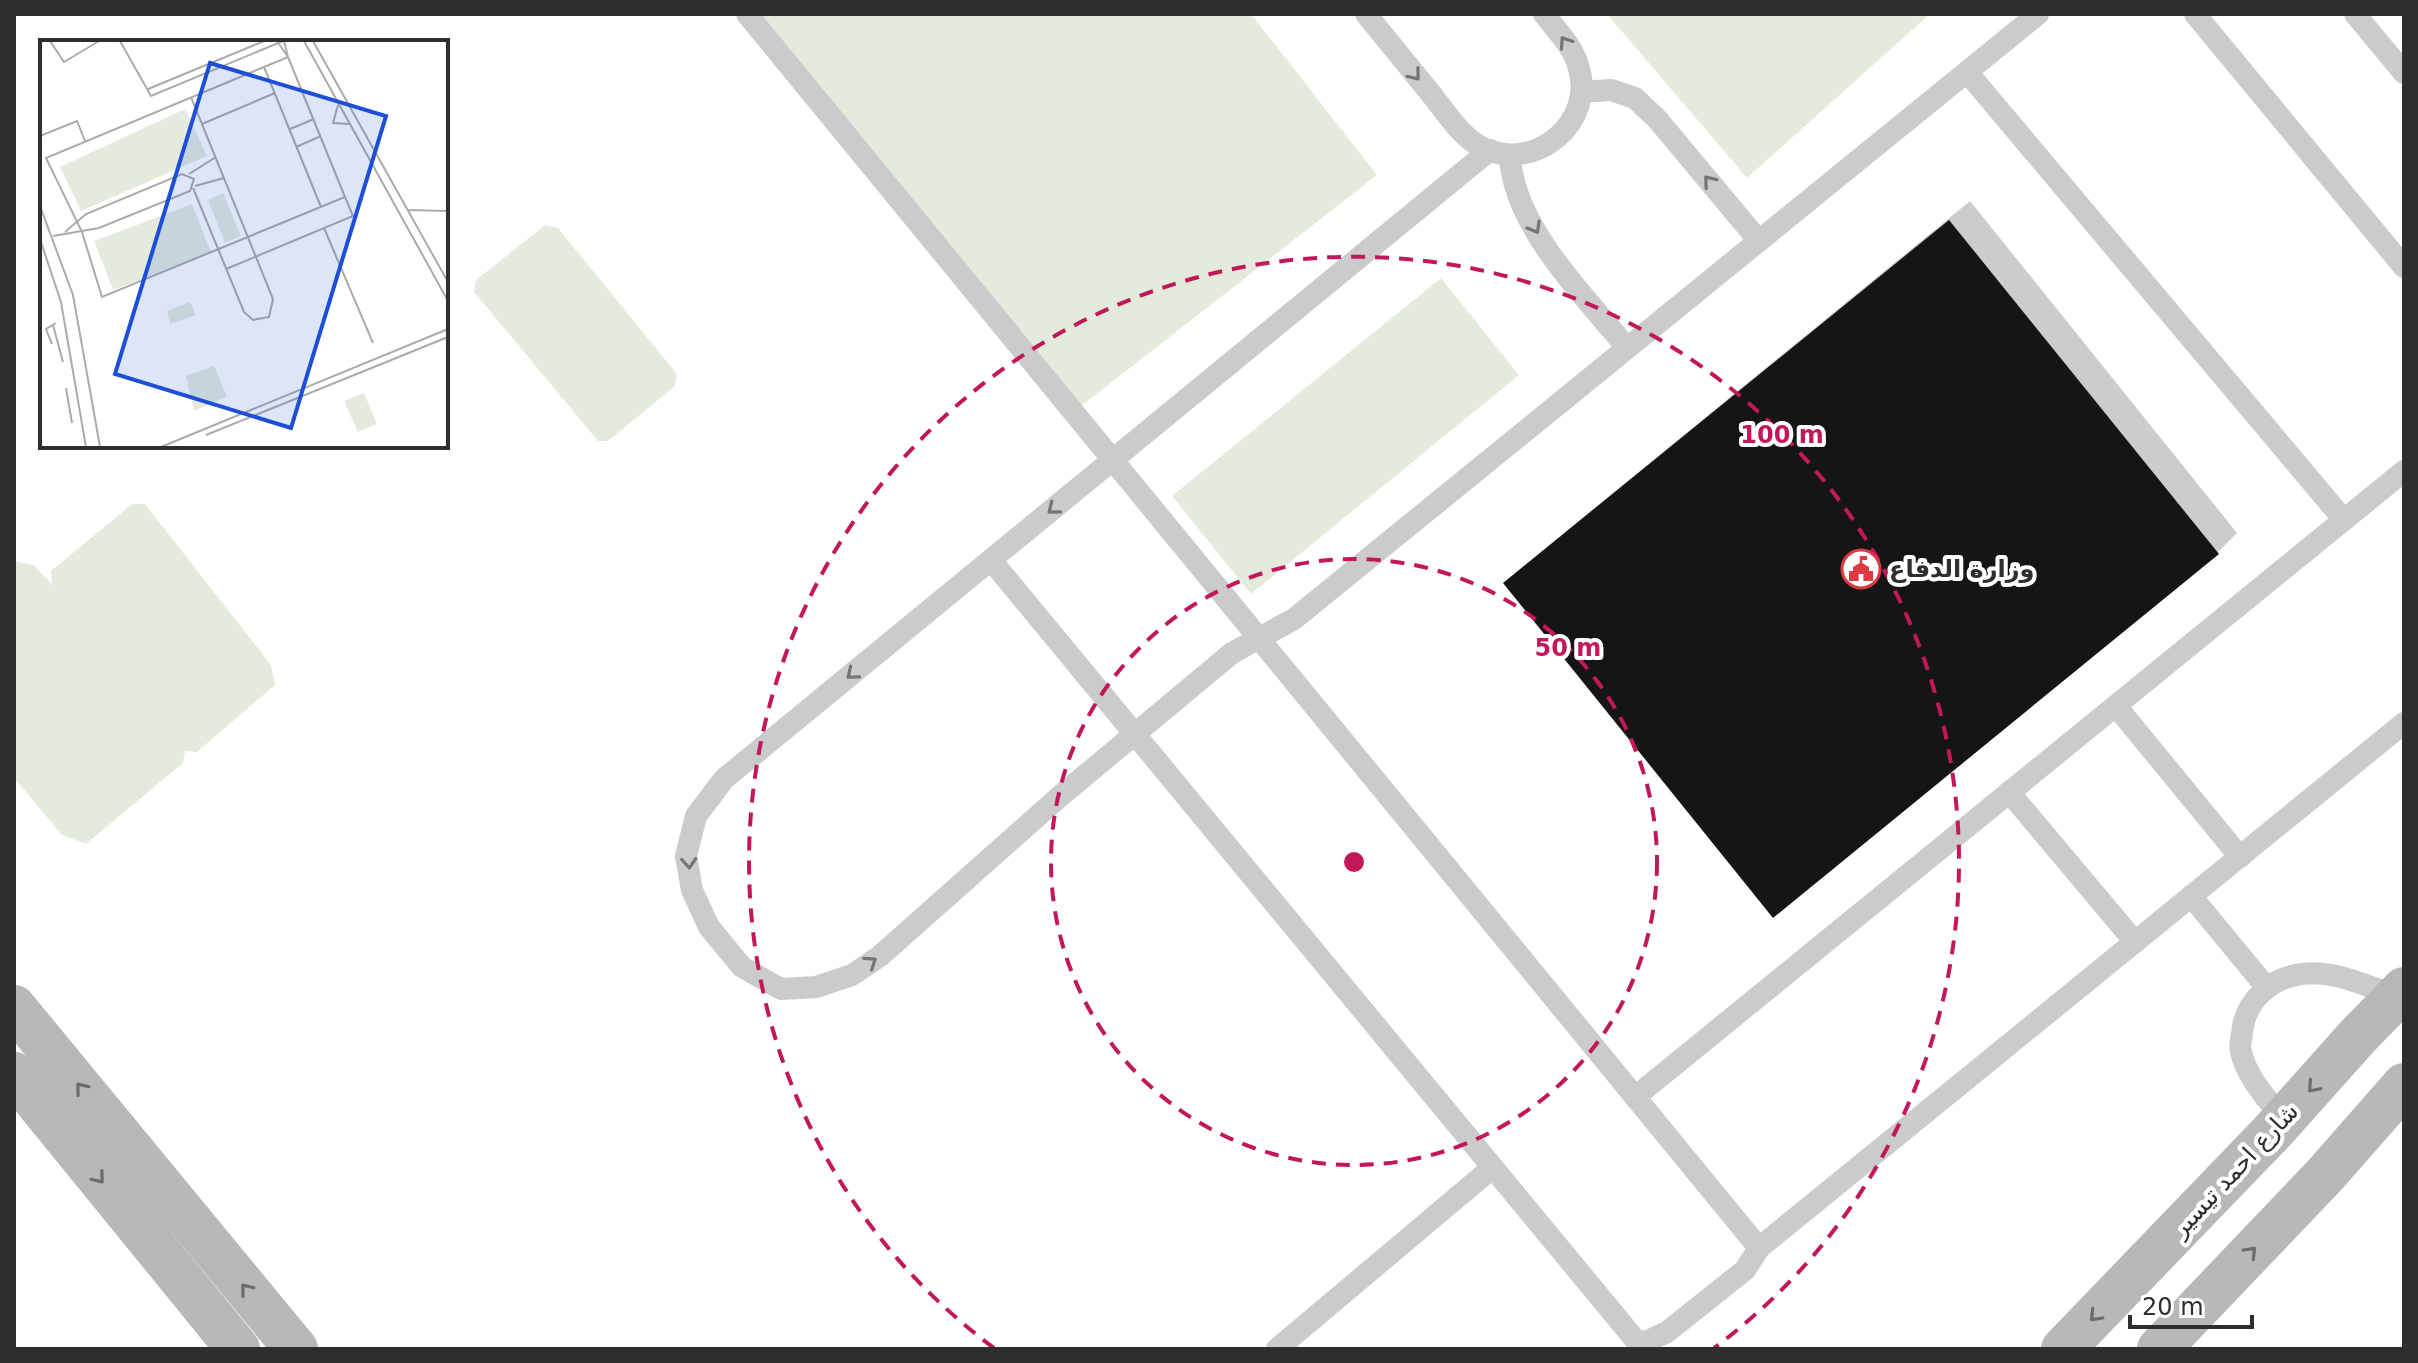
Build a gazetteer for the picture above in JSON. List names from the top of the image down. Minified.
{"streets":{"street":["شارع احمد تيسير"]},"places":{"public building":["وزارة الدفاع"]},"scale_bar":"20 m","rings":["100 m","50 m"]}
